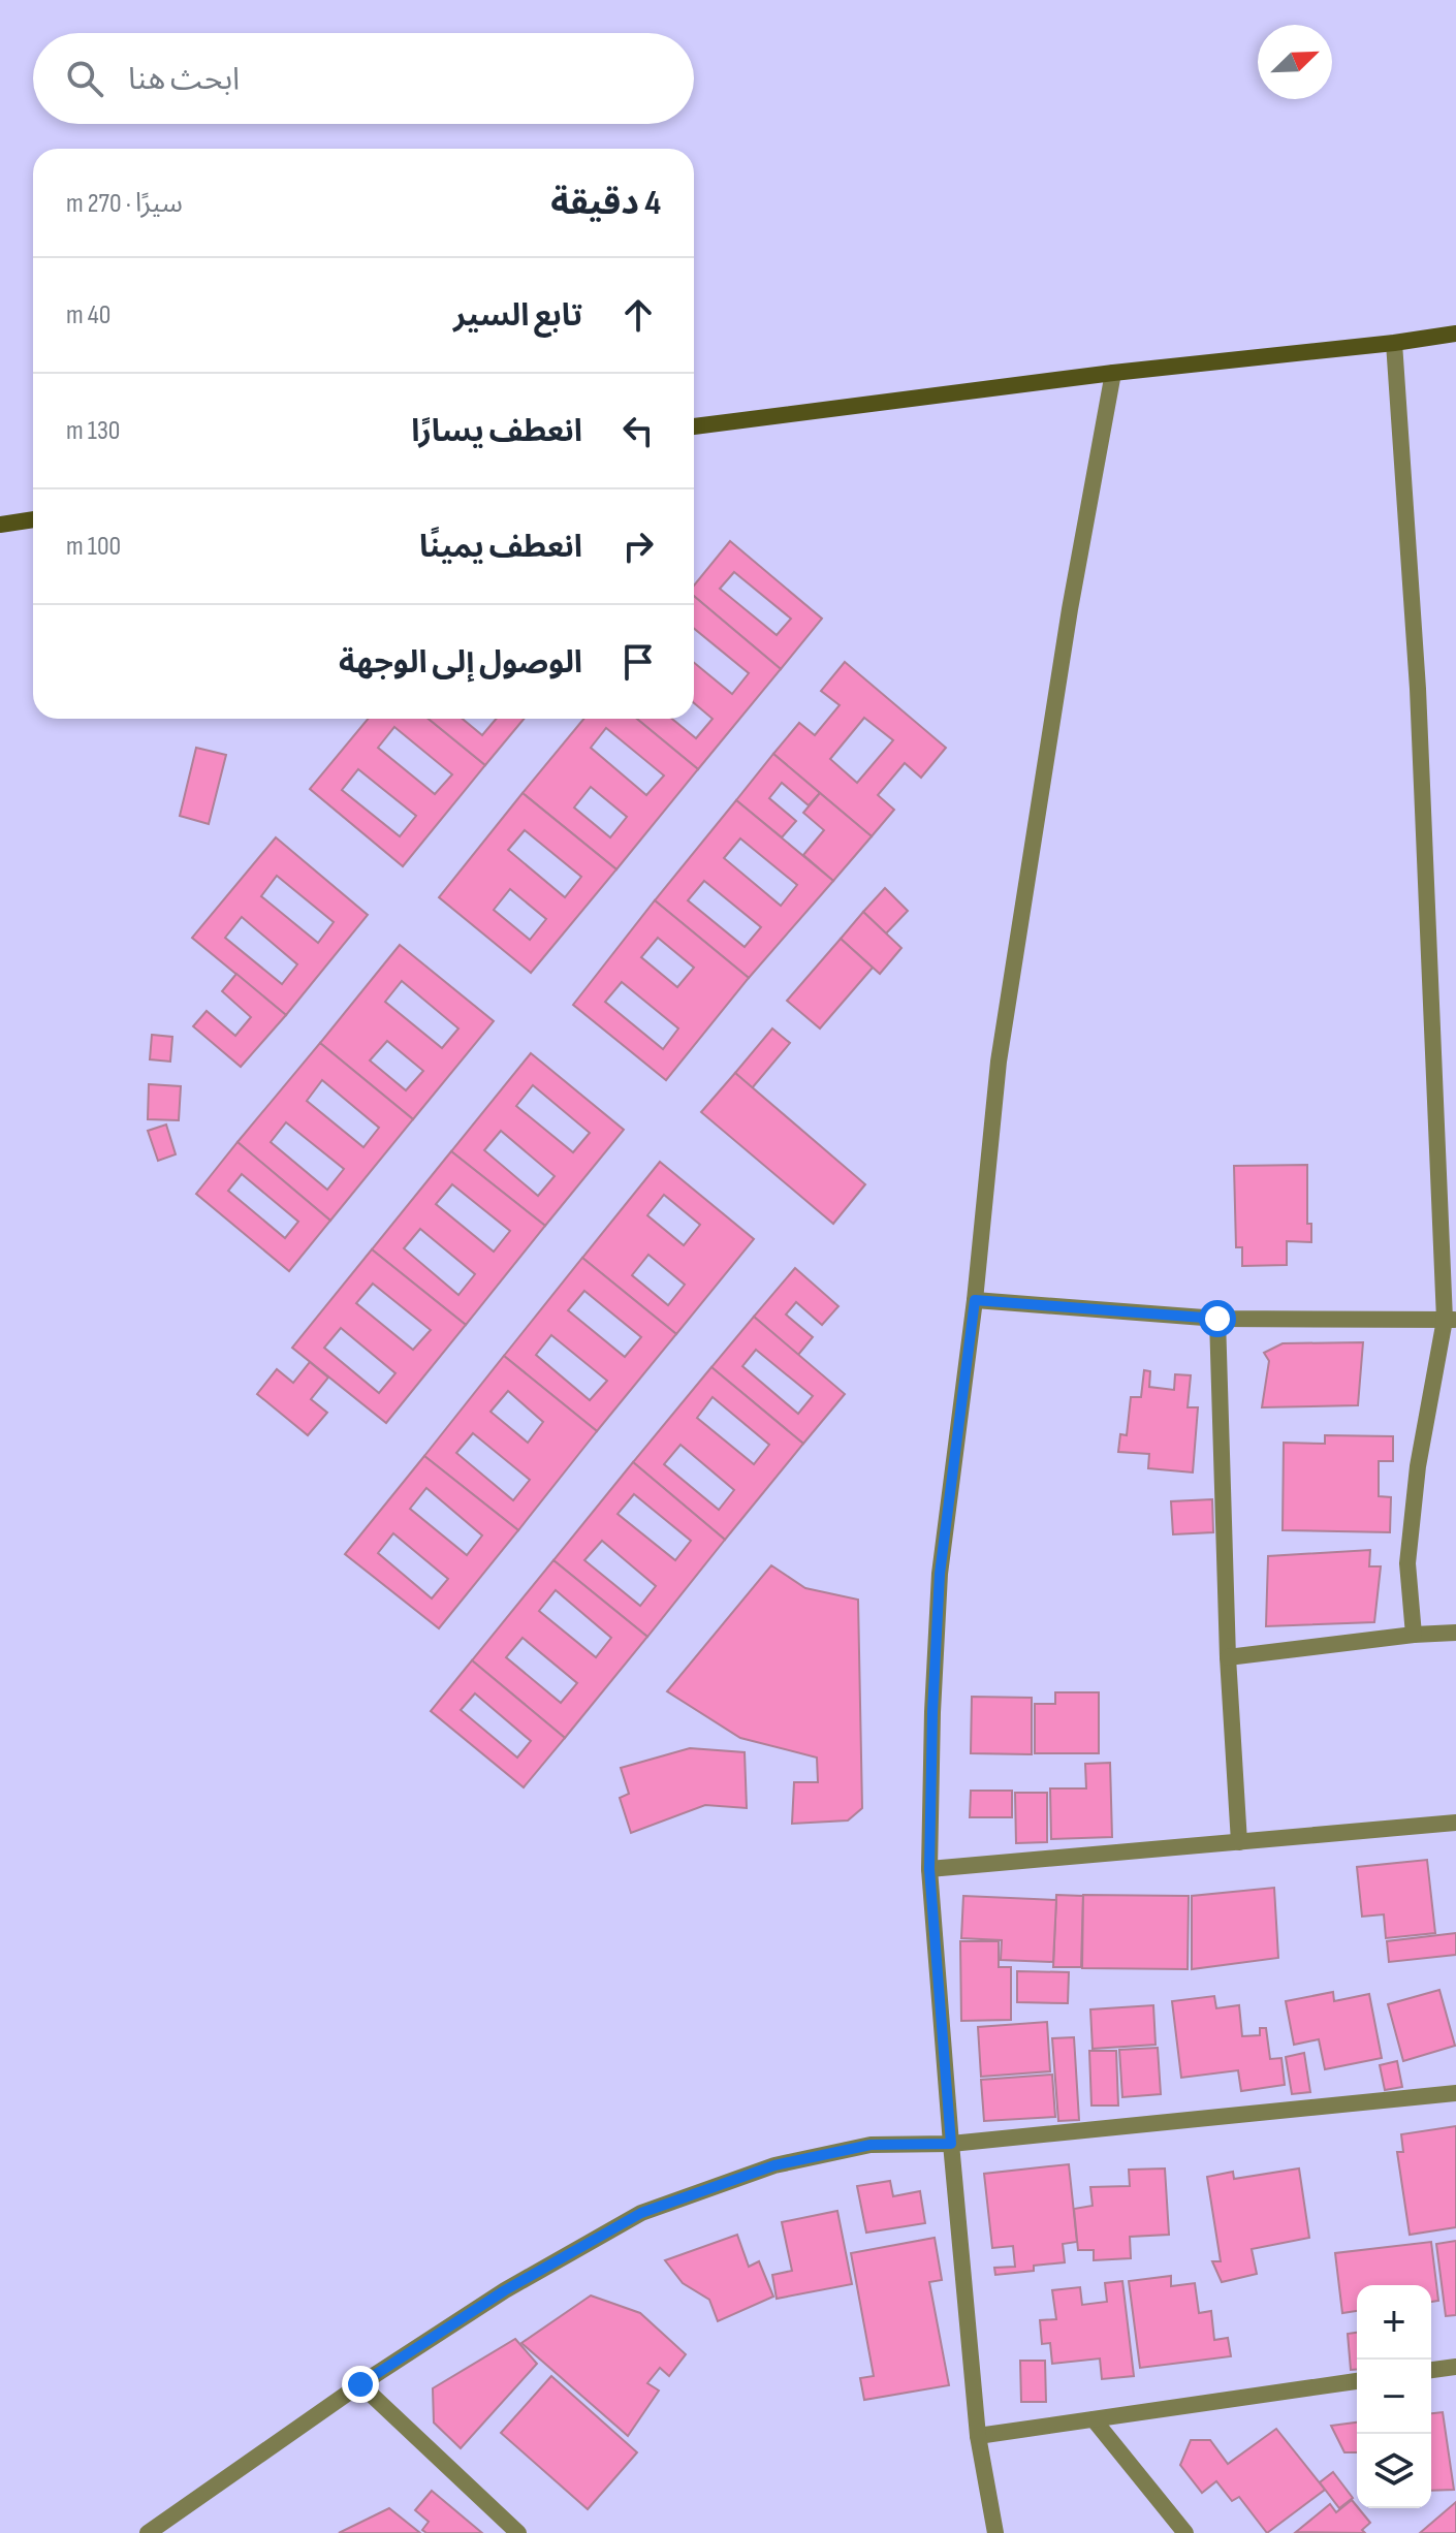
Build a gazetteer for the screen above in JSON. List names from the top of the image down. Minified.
{"north":"top right","page":{"search":"ابحث هنا","heading":["4 دقيقة","سيرًا · 270 m"],"list":[["تابع السير","40 m"],["انعطف يسارًا","130 m"],["انعطف يمينًا","100 m"],"الوصول إلى الوجهة"],"map_buttons":["+","−"]}}
